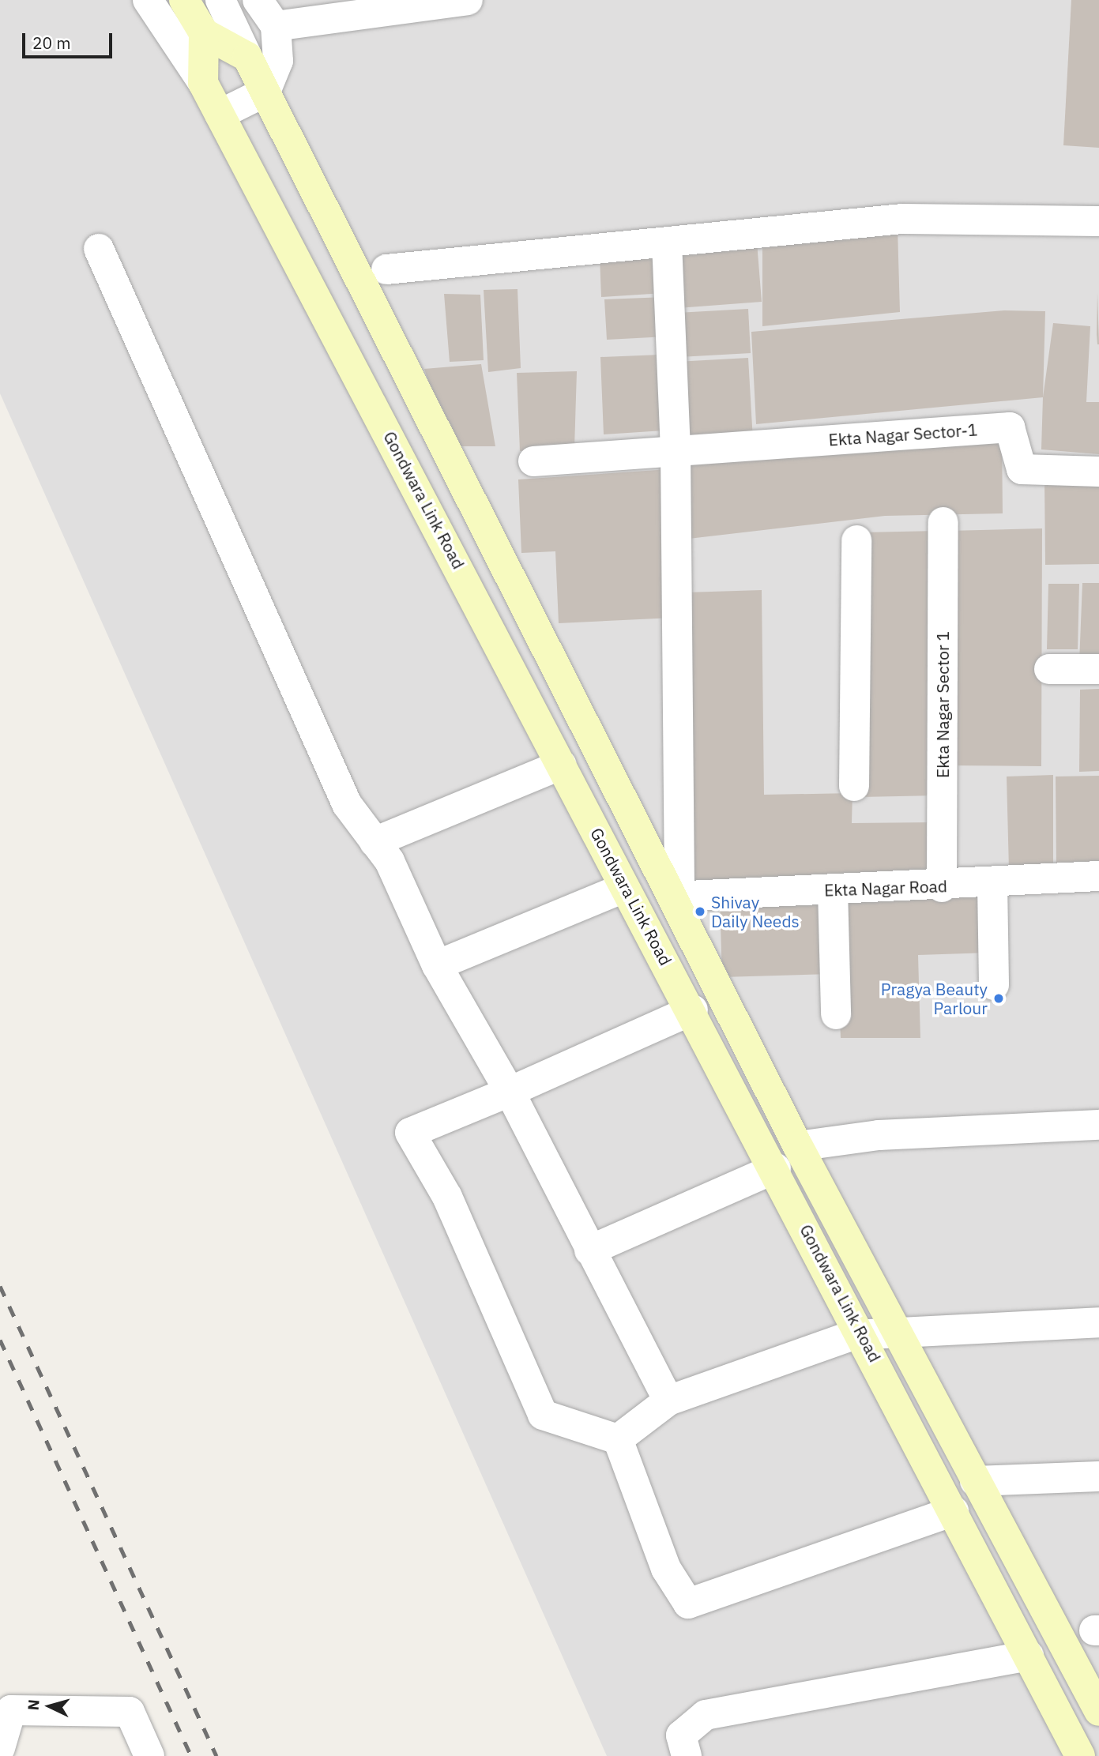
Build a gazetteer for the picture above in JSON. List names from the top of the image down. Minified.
{"streets":{"street":["Ekta Nagar Sector-1","Gondwara Link Road","Ekta Nagar Sector 1","Ekta Nagar Road"]},"crossings":[["Ekta Nagar Sector 1","Ekta Nagar Road"]],"places":["Shivay Daily Needs","Pragya Beauty Parlour"],"scale_bar":"20 m","north":"left"}
